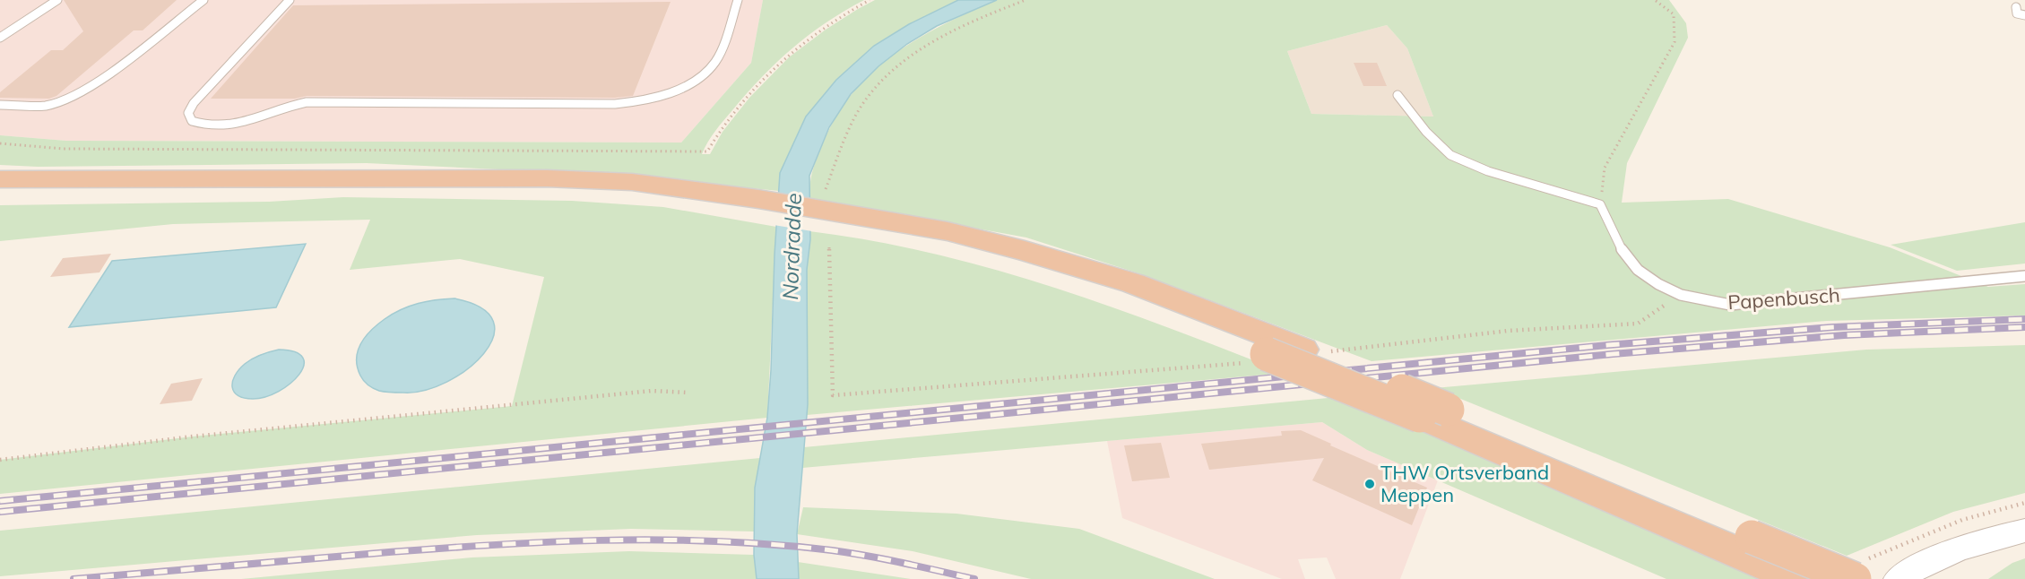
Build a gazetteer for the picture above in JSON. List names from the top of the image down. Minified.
{"streets":{"lane":["Papenbusch"]},"water":["Nordradde"],"places":["THW Ortsverband Meppen"]}
